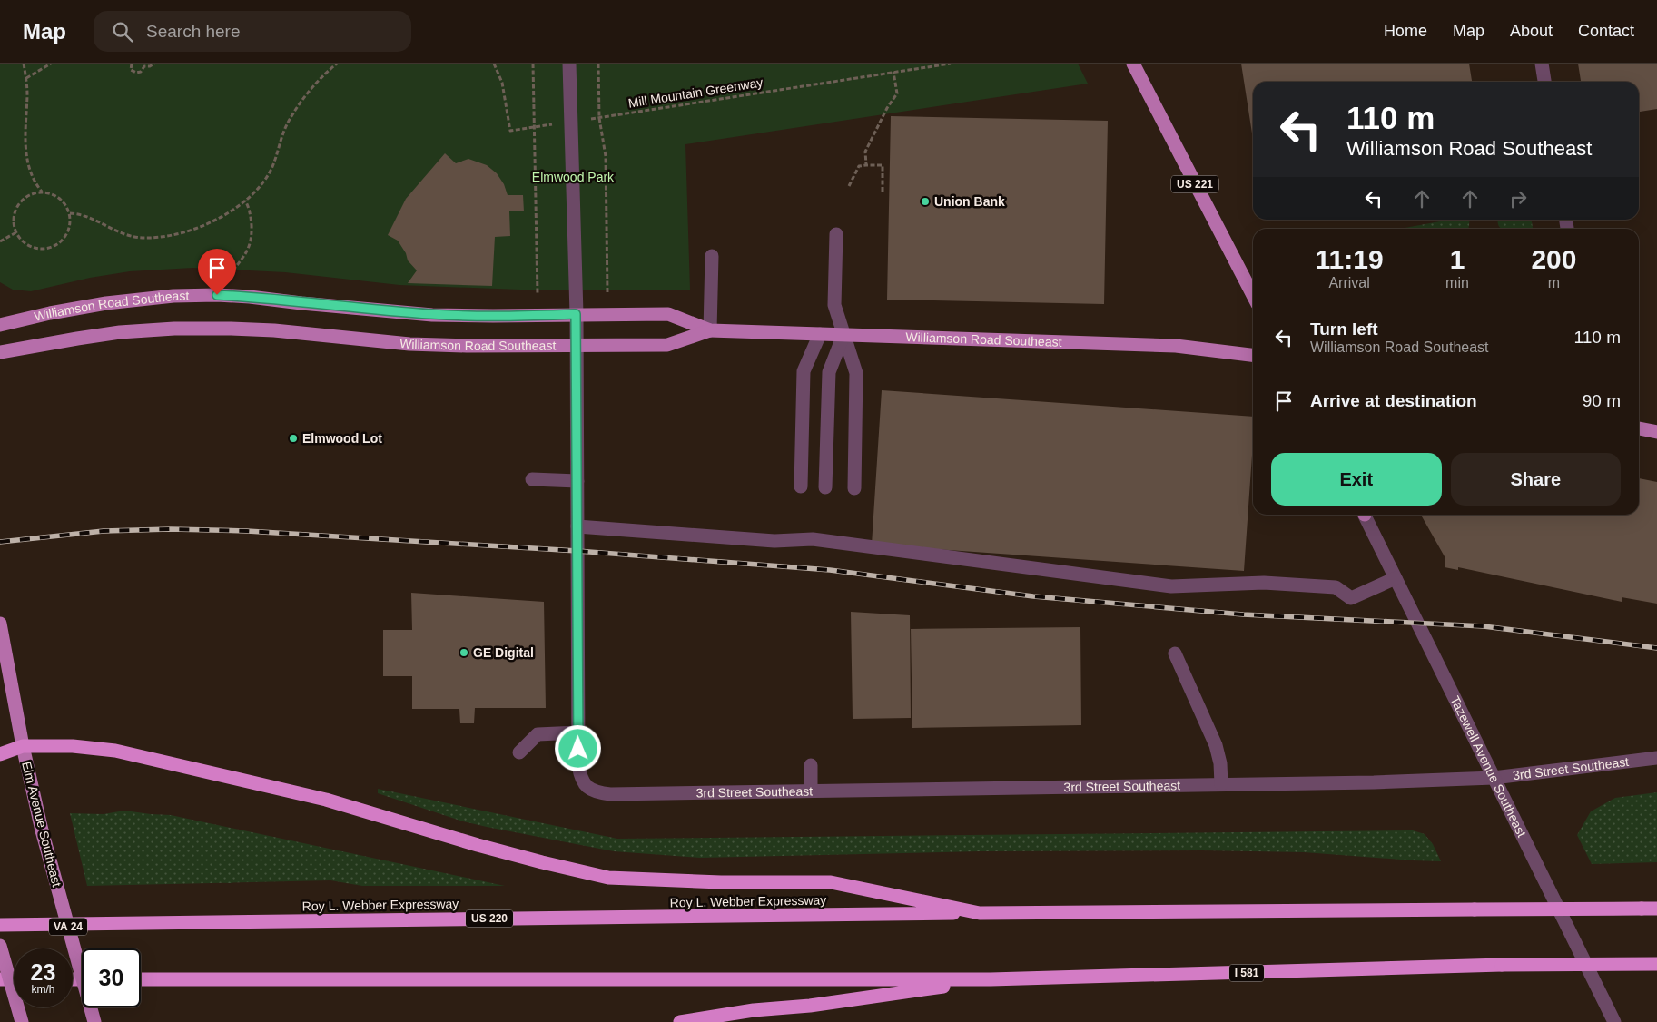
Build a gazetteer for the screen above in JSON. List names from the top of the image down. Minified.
{"streets":{"highway":["Roy L. Webber Expressway","US 220","I 581"],"main road":["US 221","Williamson Road Southeast","Elm Avenue Southeast","VA 24"],"street":["Tazewell Avenue Southeast","3rd Street Southeast"],"path":["Mill Mountain Greenway"]},"crossings":[["Tazewell Avenue Southeast","3rd Street Southeast"]],"parks":["Elmwood Park"],"places":["Union Bank","Elmwood Lot","GE Digital"],"page":{"header":"Map","search":"Search here","nav":["Home","Map","About","Contact"],"turn":["110 m","Williamson Road Southeast"],"eta":["11:19","Arrival","1","min","200","m"],"list":[{"name":"Turn left","note":"Williamson Road Southeast","value":"110 m"},{"name":"Arrive at destination","value":"90 m"}],"buttons":["Exit","Share"],"speed":"23 km/h","limit":"30"}}
